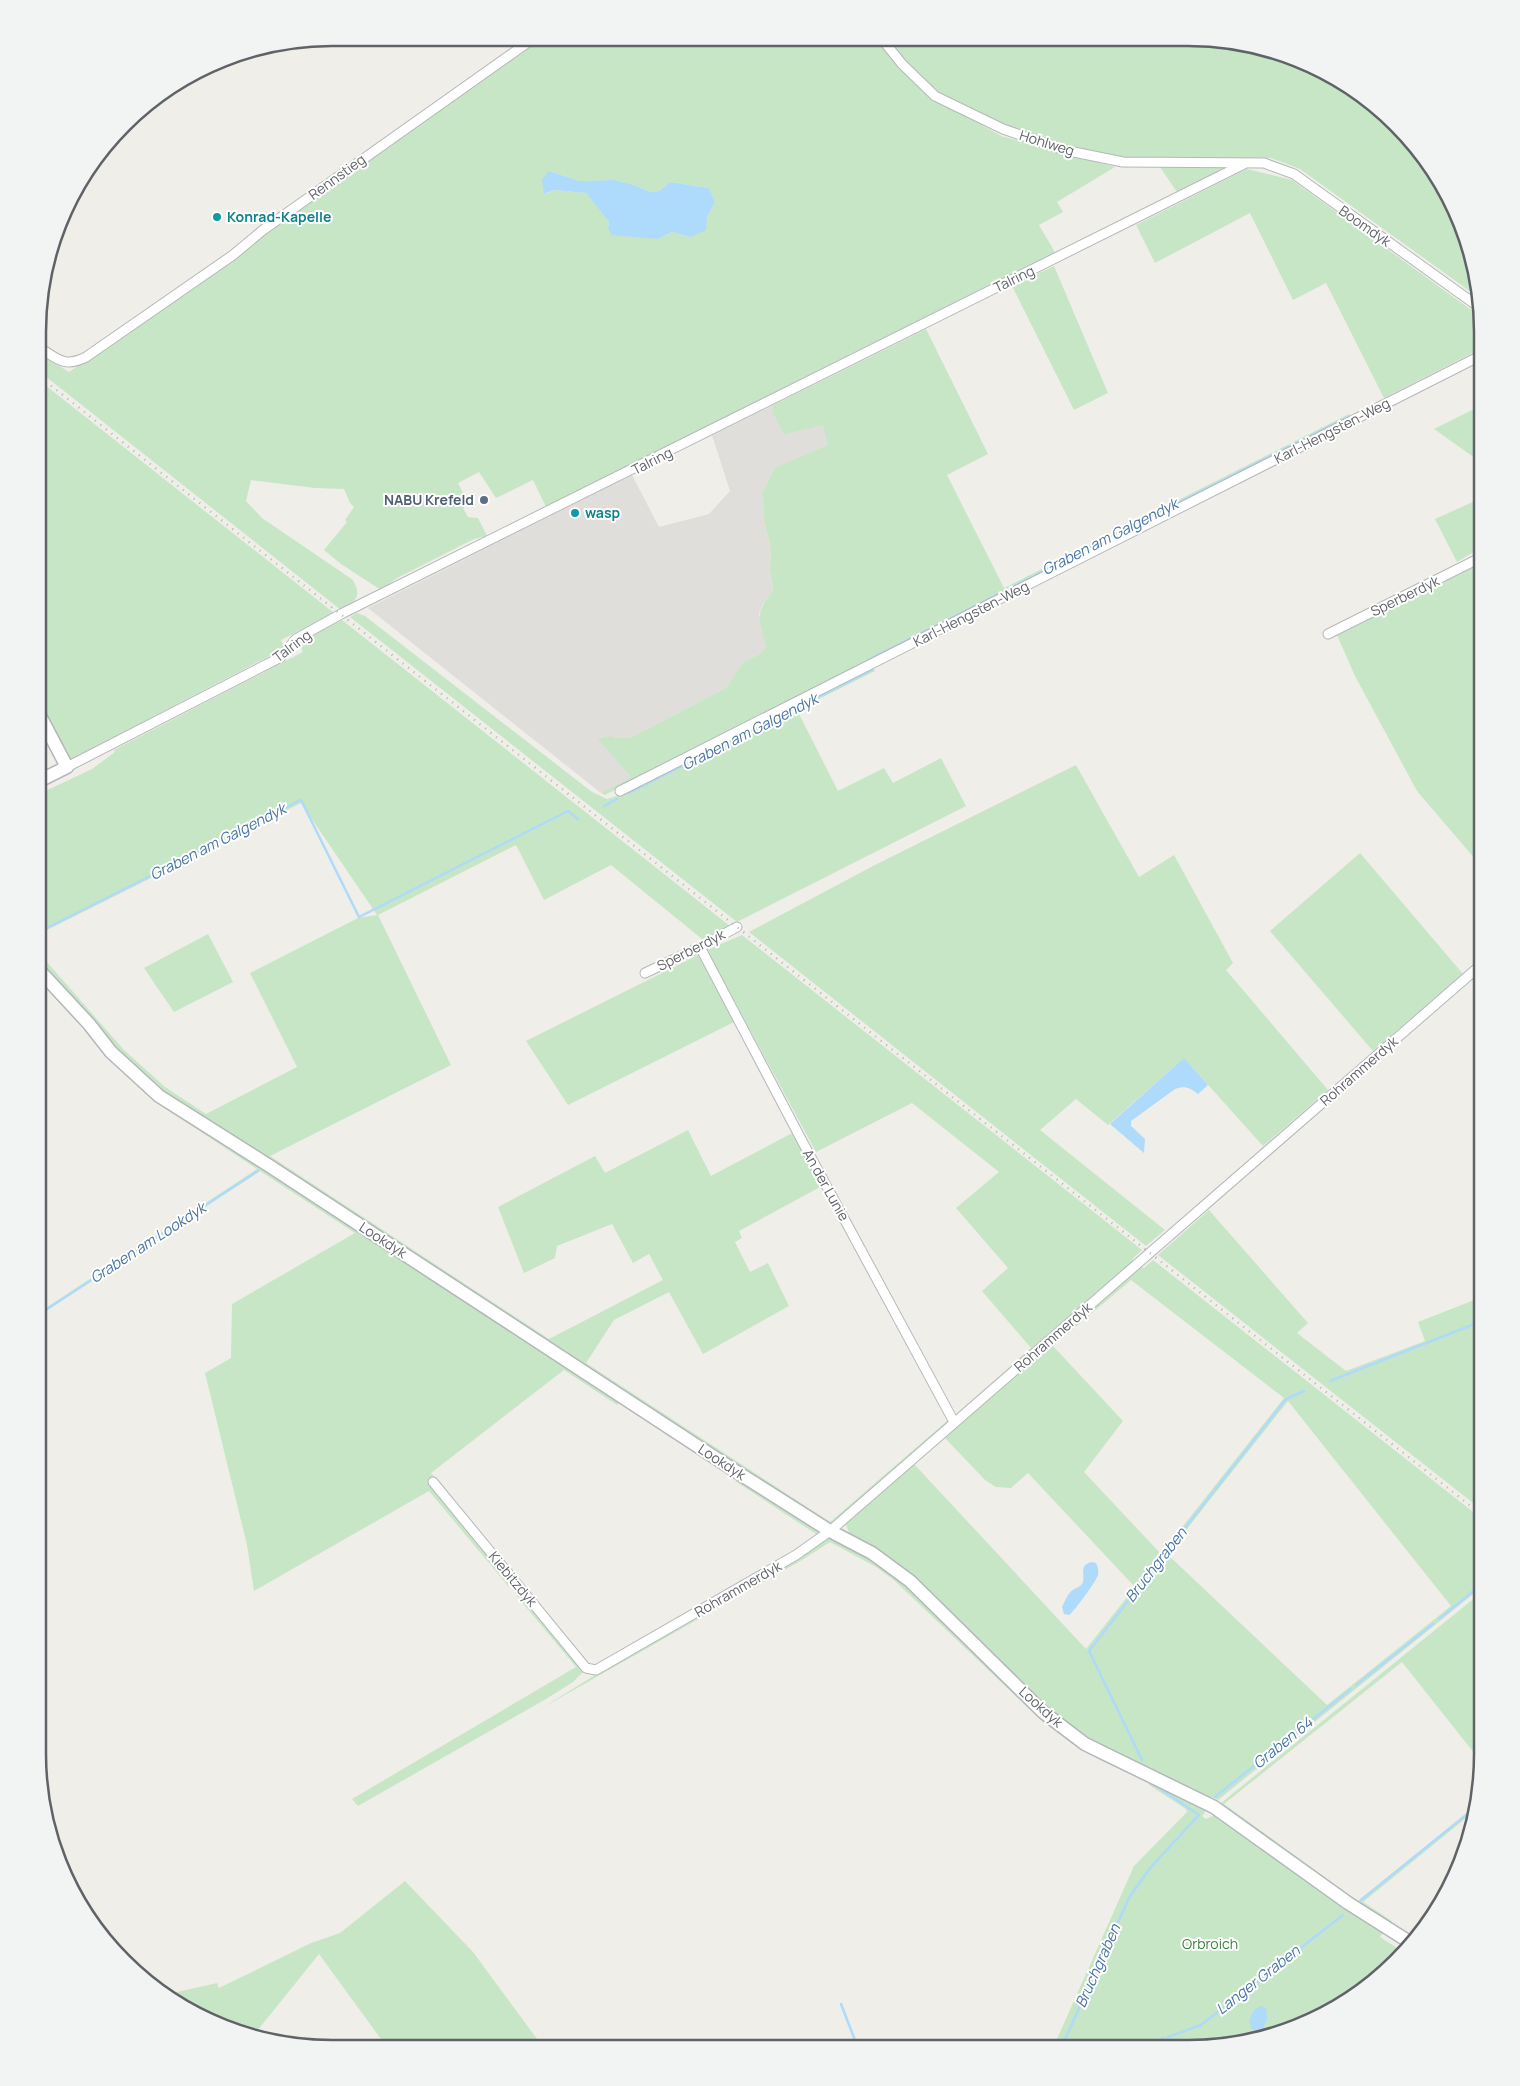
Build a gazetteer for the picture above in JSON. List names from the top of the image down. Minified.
{"streets":{"street":["Hohlweg","Rennstieg","Boomdyk","Talring","Karl-Hengsten-Weg","Sperberdyk","Rohrammerdyk","An der Lunie","Lookdyk","Kiebitzdyk"]},"crossings":[["Hohlweg","Boomdyk"],["Hohlweg","Talring"],["Boomdyk","Talring"],["Sperberdyk","An der Lunie"],["Rohrammerdyk","An der Lunie"],["Rohrammerdyk","Lookdyk"],["Rohrammerdyk","Kiebitzdyk"]],"water":["Graben am Galgendyk","Graben am Lookdyk","Bruchgraben","Graben 64","Langer Graben"],"parks":["Orbroich"],"places":["Konrad-Kapelle","NABU Krefeld","wasp"]}
